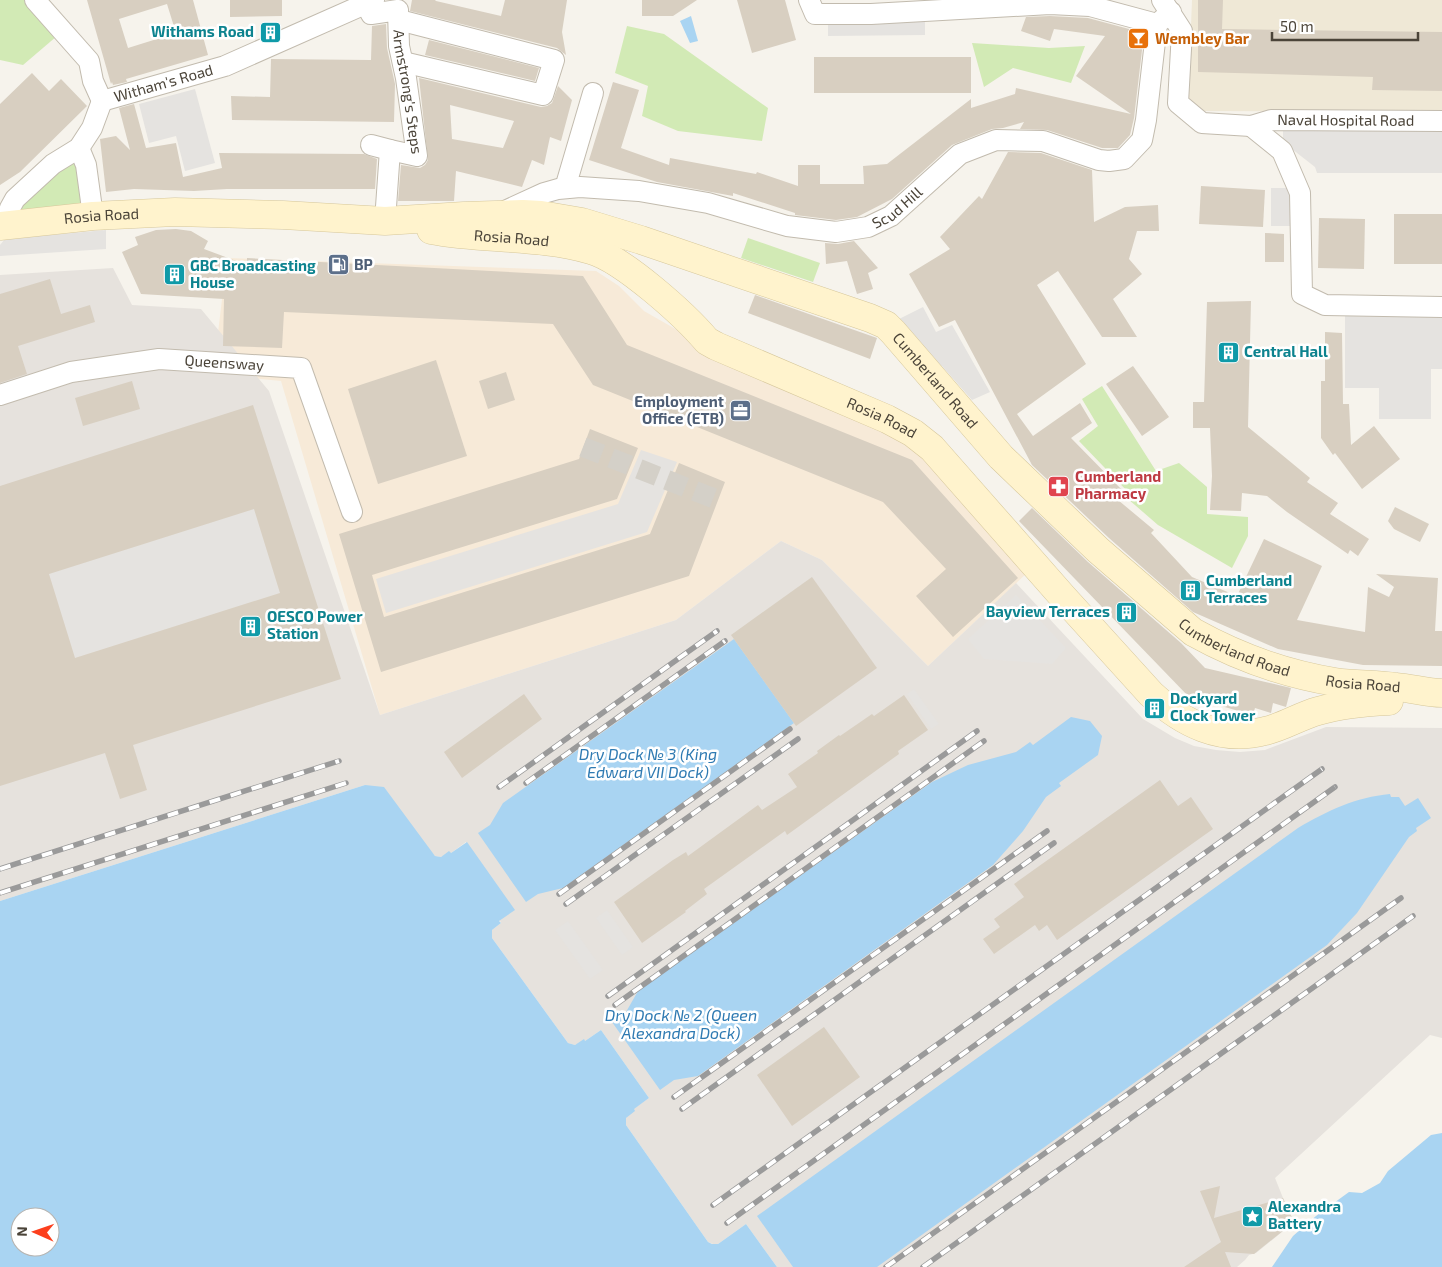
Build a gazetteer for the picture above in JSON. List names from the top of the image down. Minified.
{"streets":{"main road":["Rosia Road","Cumberland Road"],"street":["Witham's Road","Armstrong's Steps","Naval Hospital Road","Scud Hill","Queensway"]},"crossings":[["Witham's Road","Armstrong's Steps"],["Witham's Road","Rosia Road"],["Naval Hospital Road","Scud Hill"],["Scud Hill","Rosia Road"],["Scud Hill","Cumberland Road"],["Rosia Road","Cumberland Road"]],"water":["Dry Dock № 3 (King Edward VII Dock)","Dry Dock № 2 (Queen Alexandra Dock)"],"places":{"building":["Withams Road","GBC Broadcasting House","Central Hall","Cumberland Terraces","Bayview Terraces","OESCO Power Station","Dockyard Clock Tower"],"bar":["Wembley Bar"],"fuel station":["BP"],"office":["Employment Office (ETB)"],"pharmacy":["Cumberland Pharmacy"],"place":["Alexandra Battery"]},"scale_bar":"50 m","north":"left"}
